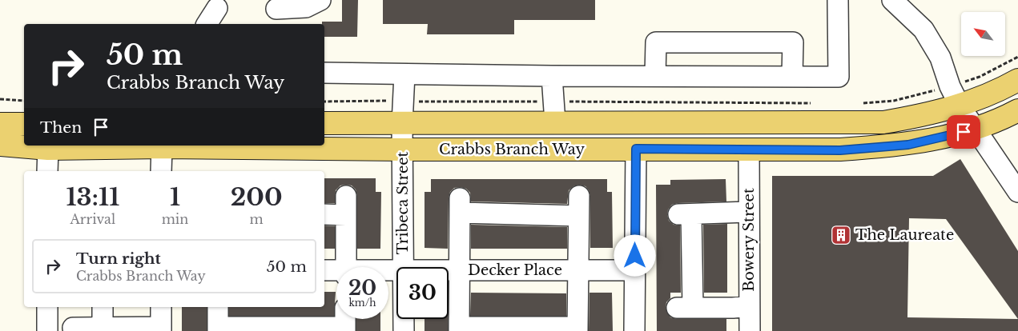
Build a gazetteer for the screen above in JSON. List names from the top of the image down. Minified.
{"streets":{"main road":["Crabbs Branch Way"],"street":["Tribeca Street","Bowery Street","Decker Place"]},"crossings":[["Crabbs Branch Way","Tribeca Street"],["Crabbs Branch Way","Bowery Street"]],"places":{"building":["The Laureate"]},"north":"top left","page":{"turn":["50 m","Crabbs Branch Way"],"then":"Then","eta":["13:11","Arrival","1","min","200","m"],"list":[{"name":"Turn right","note":"Crabbs Branch Way","value":"50 m"}],"speed":"20 km/h","limit":"30"}}
